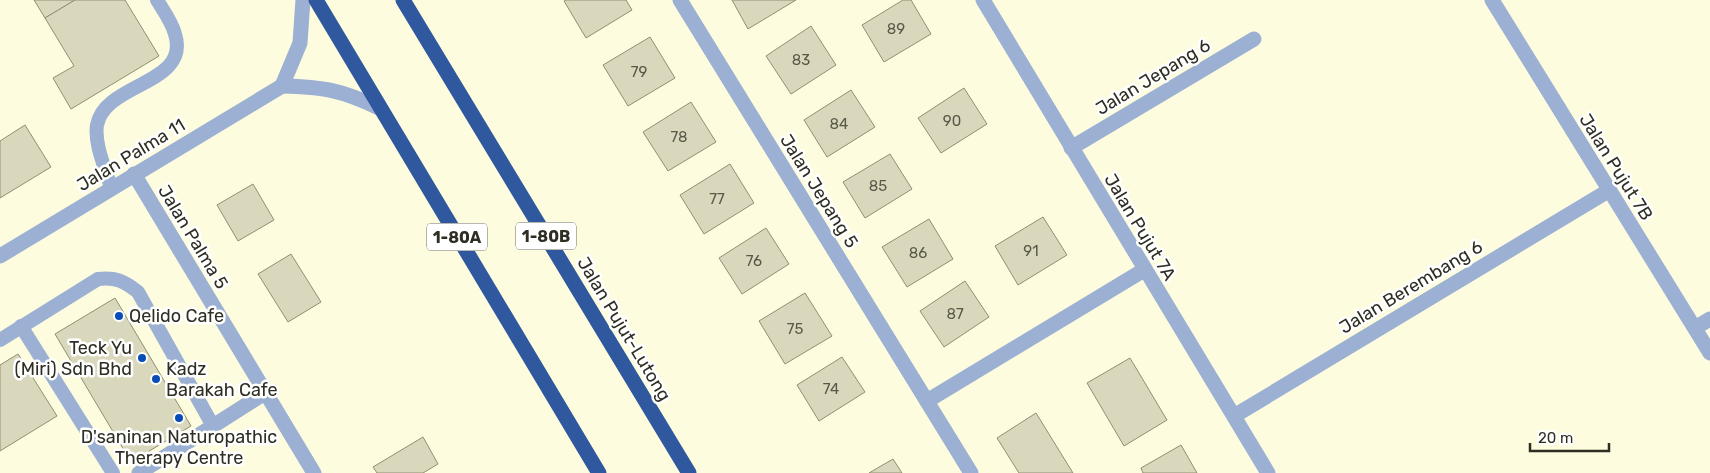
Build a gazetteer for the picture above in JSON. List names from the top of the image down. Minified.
{"streets":{"highway":["1-80B","1-80A","Jalan Pujut-Lutong"],"street":["Jalan Jepang 6","Jalan Palma 11","Jalan Pujut 7B","Jalan Jepang 5","Jalan Pujut 7A","Jalan Palma 5","Jalan Berembang 6"]},"crossings":[["Jalan Jepang 6","Jalan Pujut 7A"],["Jalan Palma 11","Jalan Palma 5"],["Jalan Pujut 7B","Jalan Berembang 6"],["Jalan Pujut 7A","Jalan Berembang 6"]],"places":["Qelido Cafe","Teck Yu (Miri) Sdn Bhd","Kadz Barakah Cafe","D'saninan Naturopathic Therapy Centre"],"house_numbers":["89","83","79","90","84","78","85","77","91","86","76","87","75","74"],"scale_bar":"20 m"}
